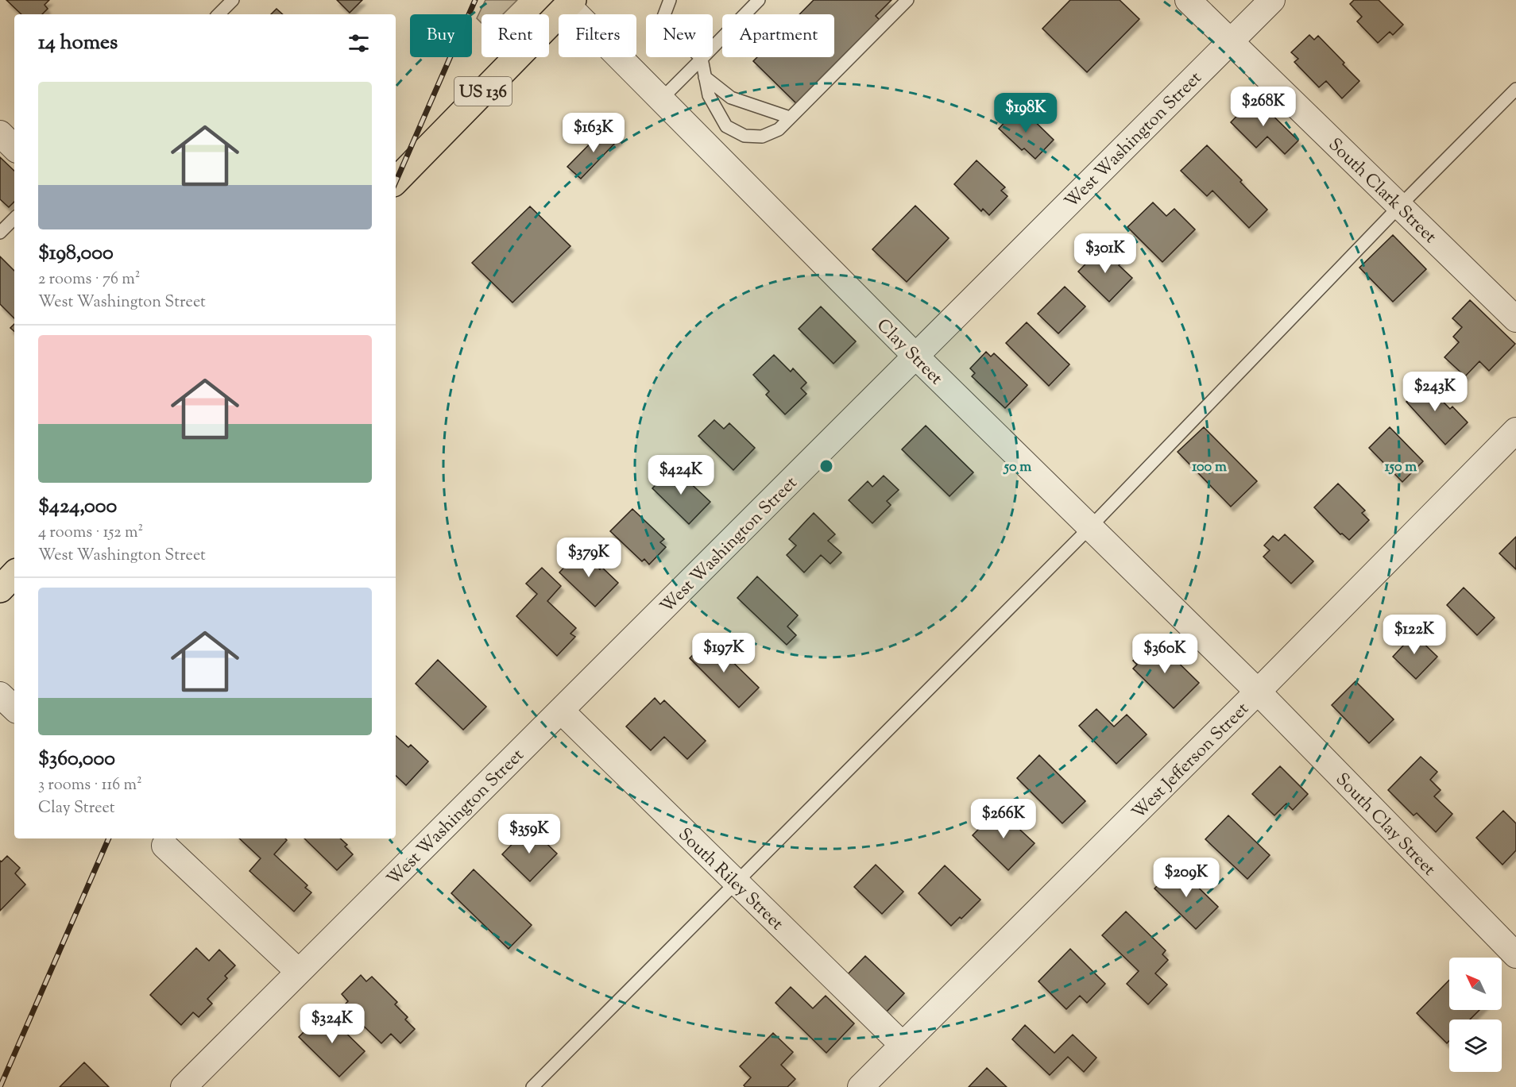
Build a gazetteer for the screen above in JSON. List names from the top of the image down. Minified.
{"streets":{"main road":["US 136"],"street":["West Washington Street","South Clark Street","Clay Street","West Jefferson Street","South Clay Street","South Riley Street"]},"crossings":[["US 136","Clay Street"],["West Washington Street","South Clark Street"],["West Washington Street","Clay Street"],["West Washington Street","South Riley Street"],["Clay Street","West Jefferson Street"],["Clay Street","South Clay Street"],["West Jefferson Street","South Clay Street"],["West Jefferson Street","South Riley Street"]],"north":"top left","page":{"chip":["Buy","Rent","Filters","New","Apartment"],"heading":"14 homes","list":[{"name":"$198,000","note":"2 rooms · 76 m² · West Washington Street"},{"name":"$424,000","note":"4 rooms · 152 m² · West Washington Street"},{"name":"$360,000","note":"3 rooms · 116 m² · Clay Street"}],"price":["$268K","$198K","$163K","$301K","$243K","$424K","$379K","$122K","$197K","$360K","$266K","$359K","$209K","$324K"]},"rings":["50 m","100 m","150 m"]}
